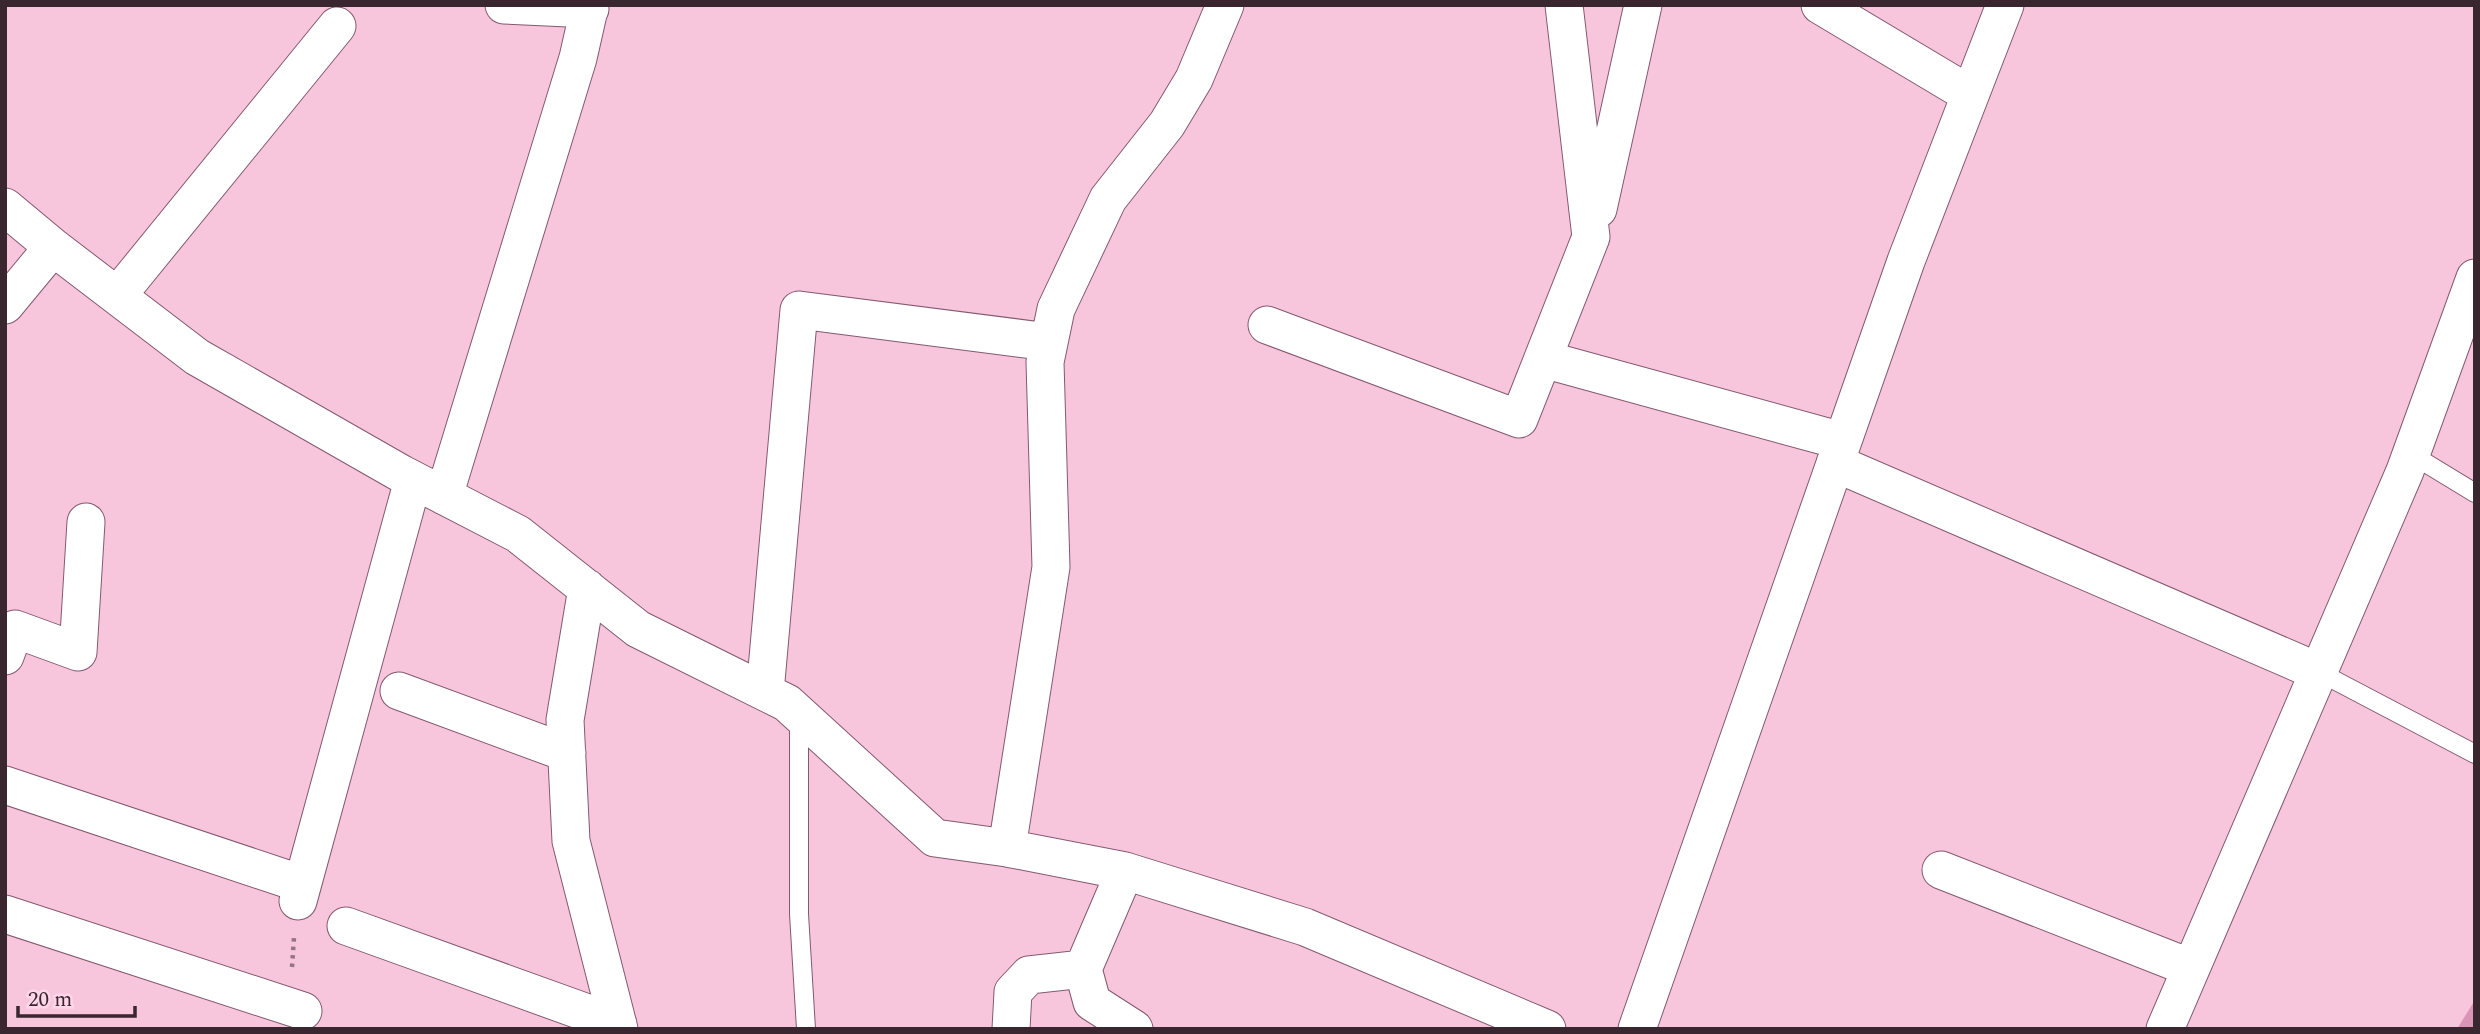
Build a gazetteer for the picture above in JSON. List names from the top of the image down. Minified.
{"scale_bar":"20 m"}
